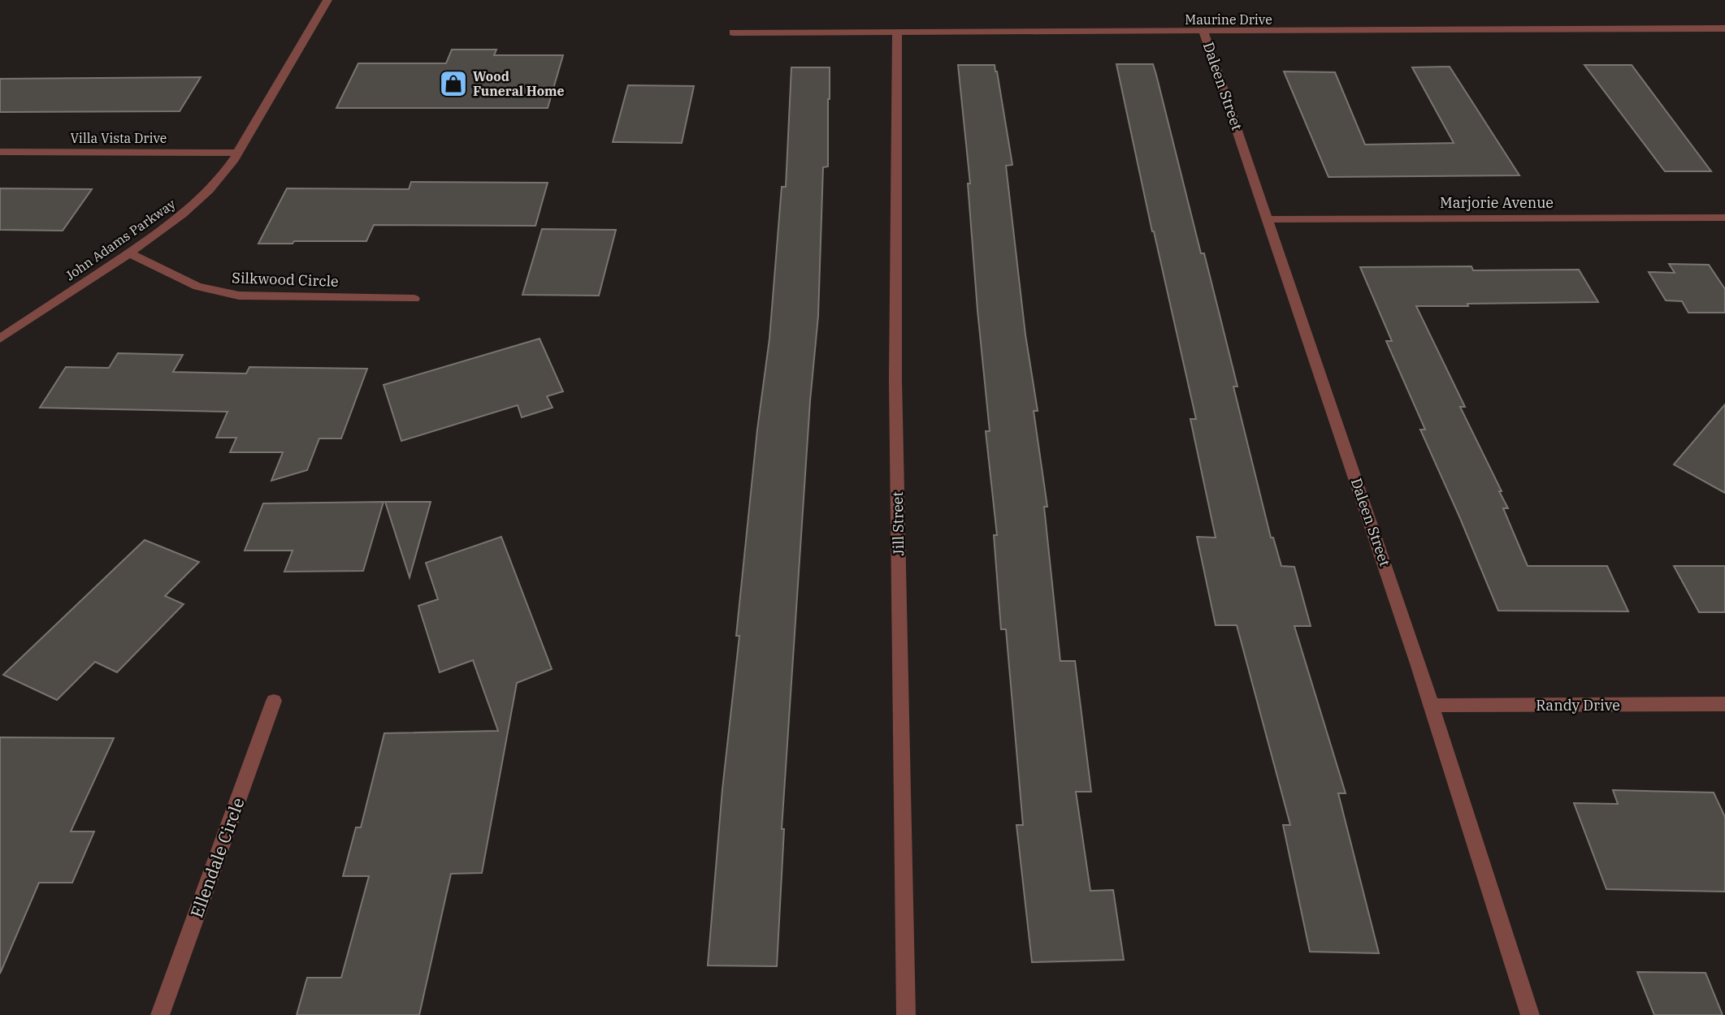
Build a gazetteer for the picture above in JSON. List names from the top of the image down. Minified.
{"streets":{"street":["Maurine Drive","Daleen Street","Villa Vista Drive","Marjorie Avenue","John Adams Parkway","Silkwood Circle","Jill Street","Randy Drive","Ellendale Circle"]},"crossings":[["Maurine Drive","Daleen Street"],["Maurine Drive","Jill Street"],["Daleen Street","Marjorie Avenue"],["Daleen Street","Randy Drive"],["Villa Vista Drive","John Adams Parkway"],["John Adams Parkway","Silkwood Circle"]],"places":{"shop":["Wood Funeral Home"]}}
